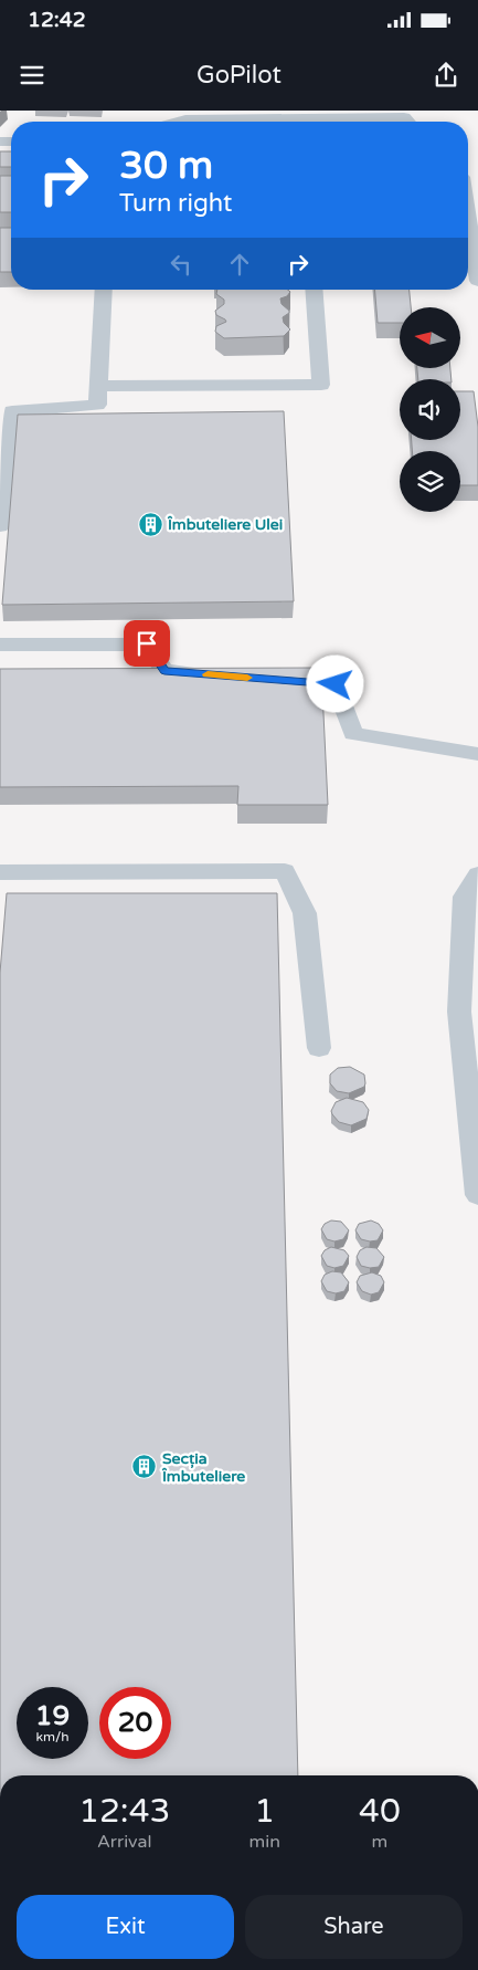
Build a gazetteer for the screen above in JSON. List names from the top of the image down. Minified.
{"places":{"building":["Îmbuteliere Ulei","Secția Îmbuteliere"]},"north":"left","page":{"status":"12:42","header":"GoPilot","turn":["30 m","Turn right"],"speed":"19 km/h","limit":"20","eta":["12:43","Arrival","1","min","40","m"],"buttons":["Exit","Share"]}}
